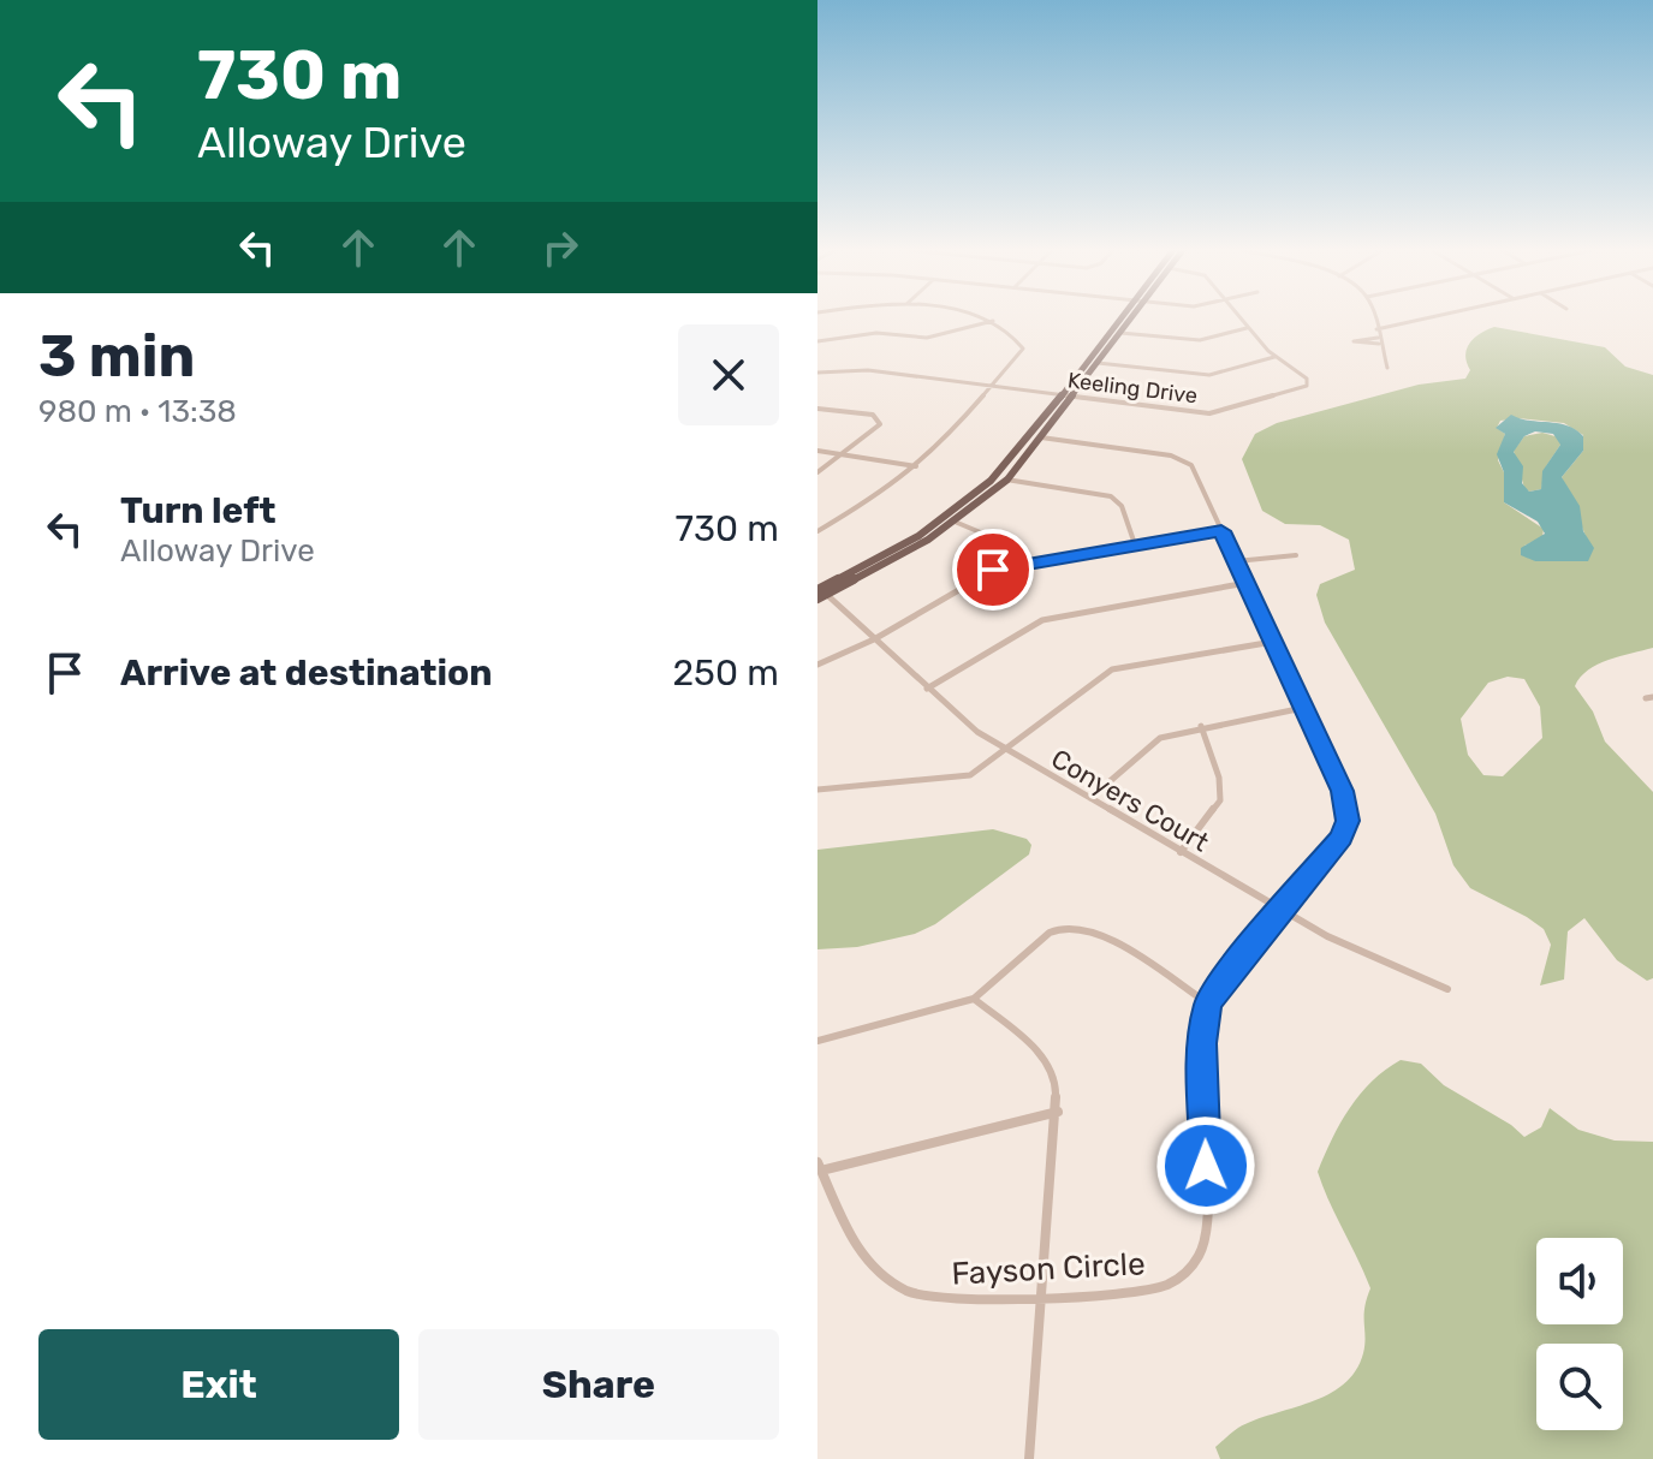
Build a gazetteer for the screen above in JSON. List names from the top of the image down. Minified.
{"streets":{"street":["Keeling Drive","Conyers Court","Fayson Circle"]},"page":{"turn":["730 m","Alloway Drive"],"heading":["3 min","980 m · 13:38"],"list":[{"name":"Turn left","note":"Alloway Drive","value":"730 m"},{"name":"Arrive at destination","value":"250 m"}],"buttons":["Exit","Share"]}}
